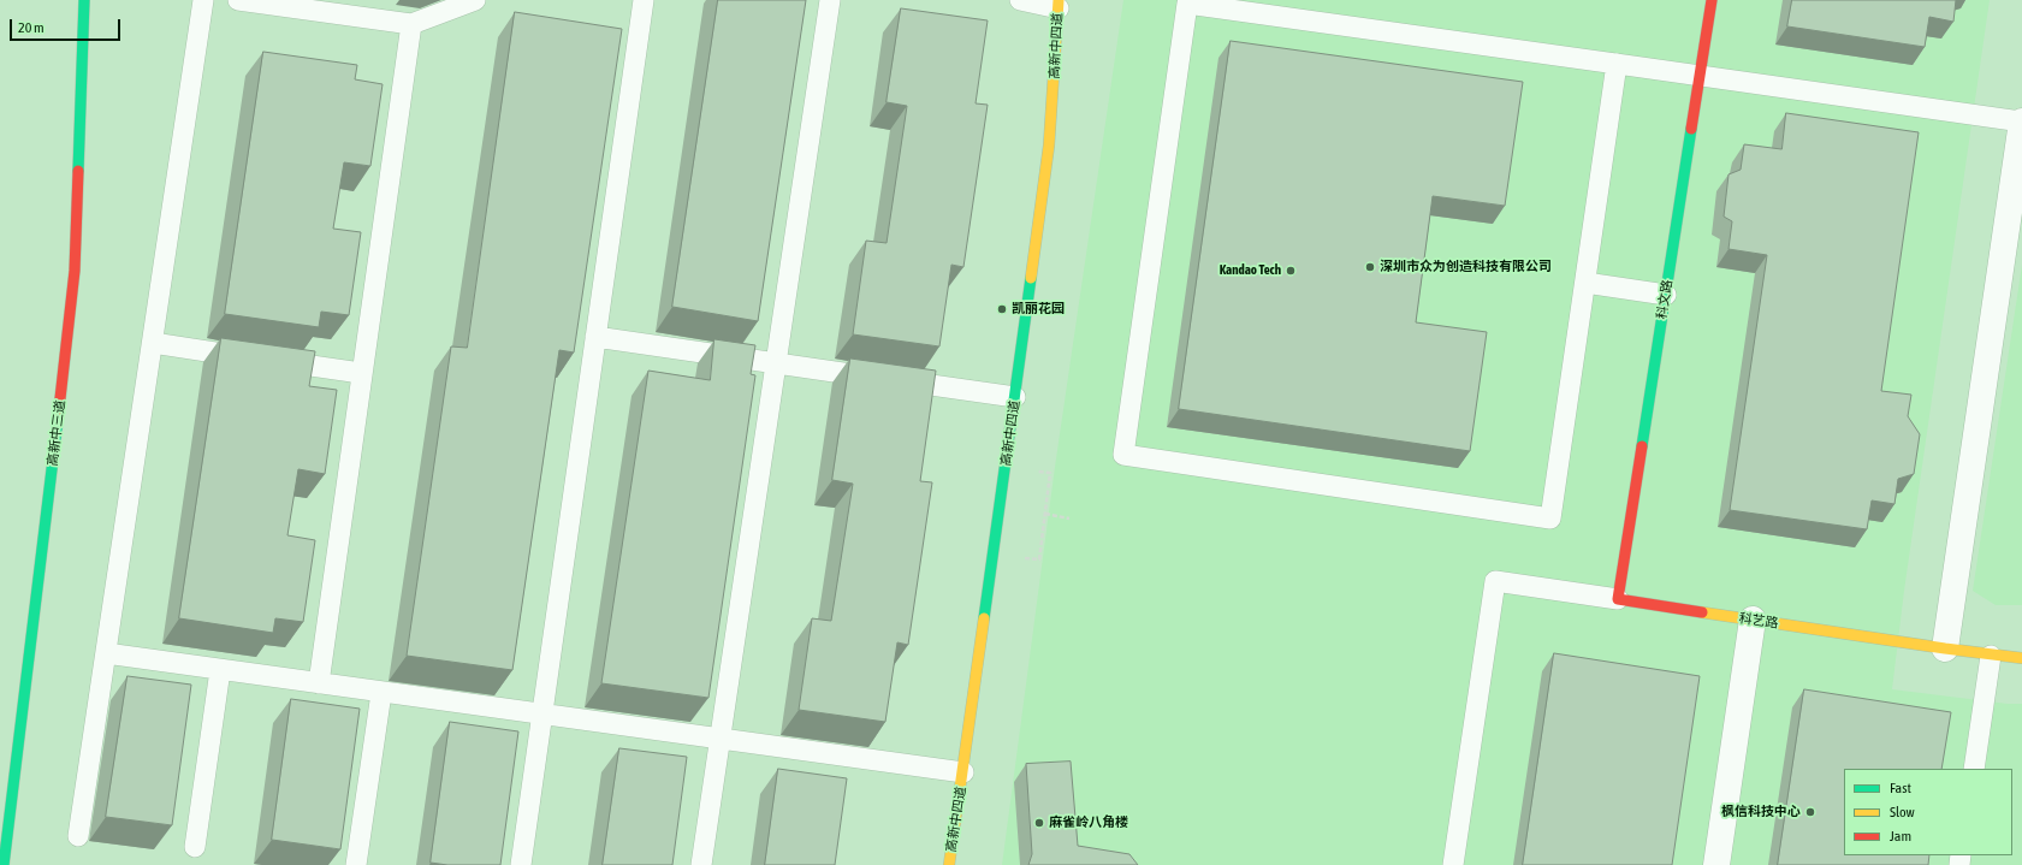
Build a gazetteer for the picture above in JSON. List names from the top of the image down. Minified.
{"streets":{"street":["高新中四道","科文路","高新中三道","科艺路"]},"crossings":[["科文路","科艺路"]],"places":["深圳市众为创造科技有限公司","Kandao Tech","凯丽花园","枫信科技中心","麻雀岭八角楼"],"legend":["Fast","Slow","Jam"],"scale_bar":"20 m"}
